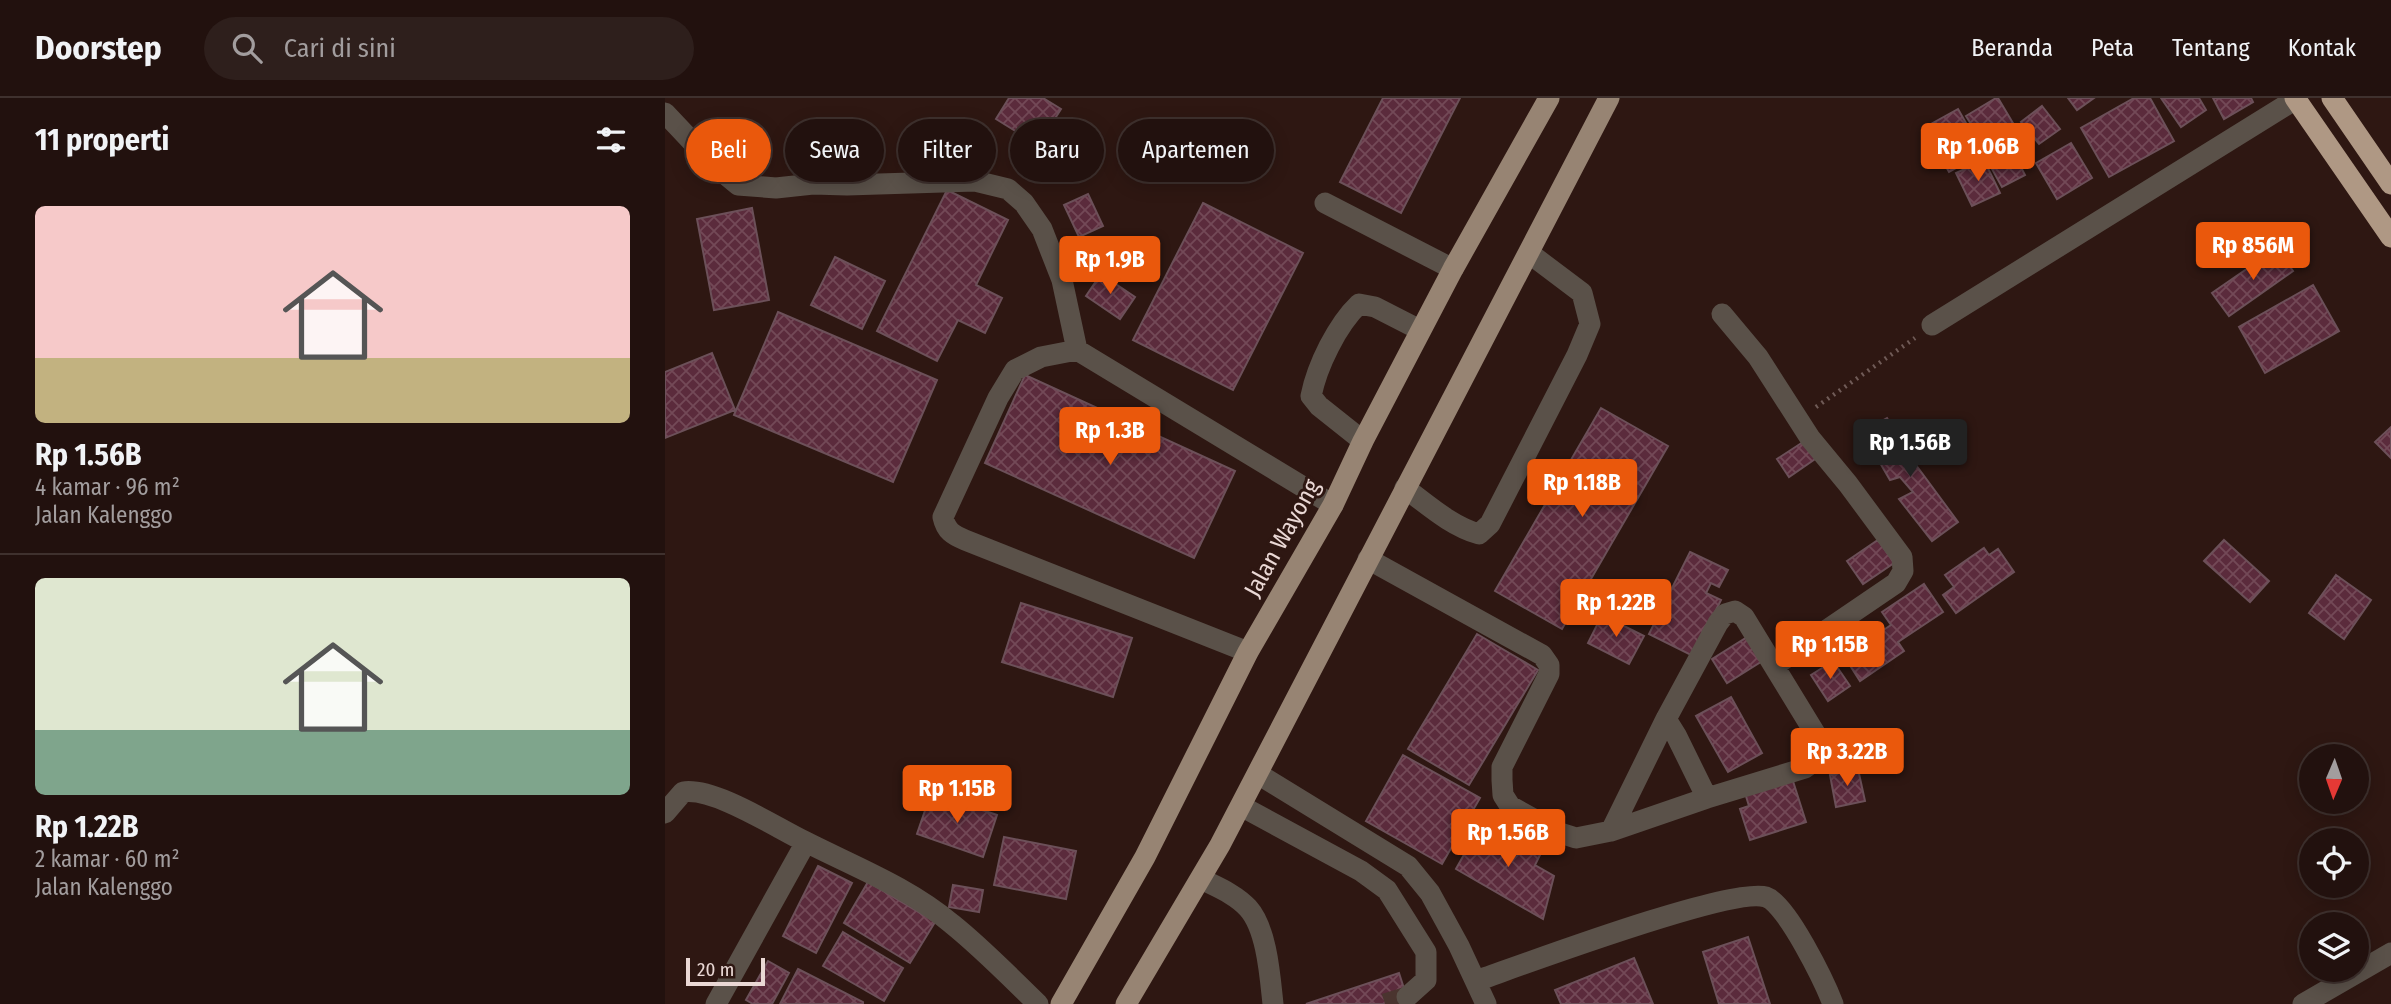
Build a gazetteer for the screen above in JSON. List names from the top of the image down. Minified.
{"streets":{"main road":["Jalan Wayong"]},"scale_bar":"20 m","north":"bottom","page":{"header":"Doorstep","search":"Cari di sini","nav":["Beranda","Peta","Tentang","Kontak"],"heading":"11 properti","chip":["Beli","Sewa","Filter","Baru","Apartemen"],"price":["Rp 1.06B","Rp 856M","Rp 1.9B","Rp 1.3B","Rp 1.56B","Rp 1.18B","Rp 1.22B","Rp 1.15B","Rp 3.22B","Rp 1.15B","Rp 1.56B"],"list":[{"name":"Rp 1.56B","note":"4 kamar · 96 m² · Jalan Kalenggo"},{"name":"Rp 1.22B","note":"2 kamar · 60 m² · Jalan Kalenggo"}],"scale":"20 m"}}
